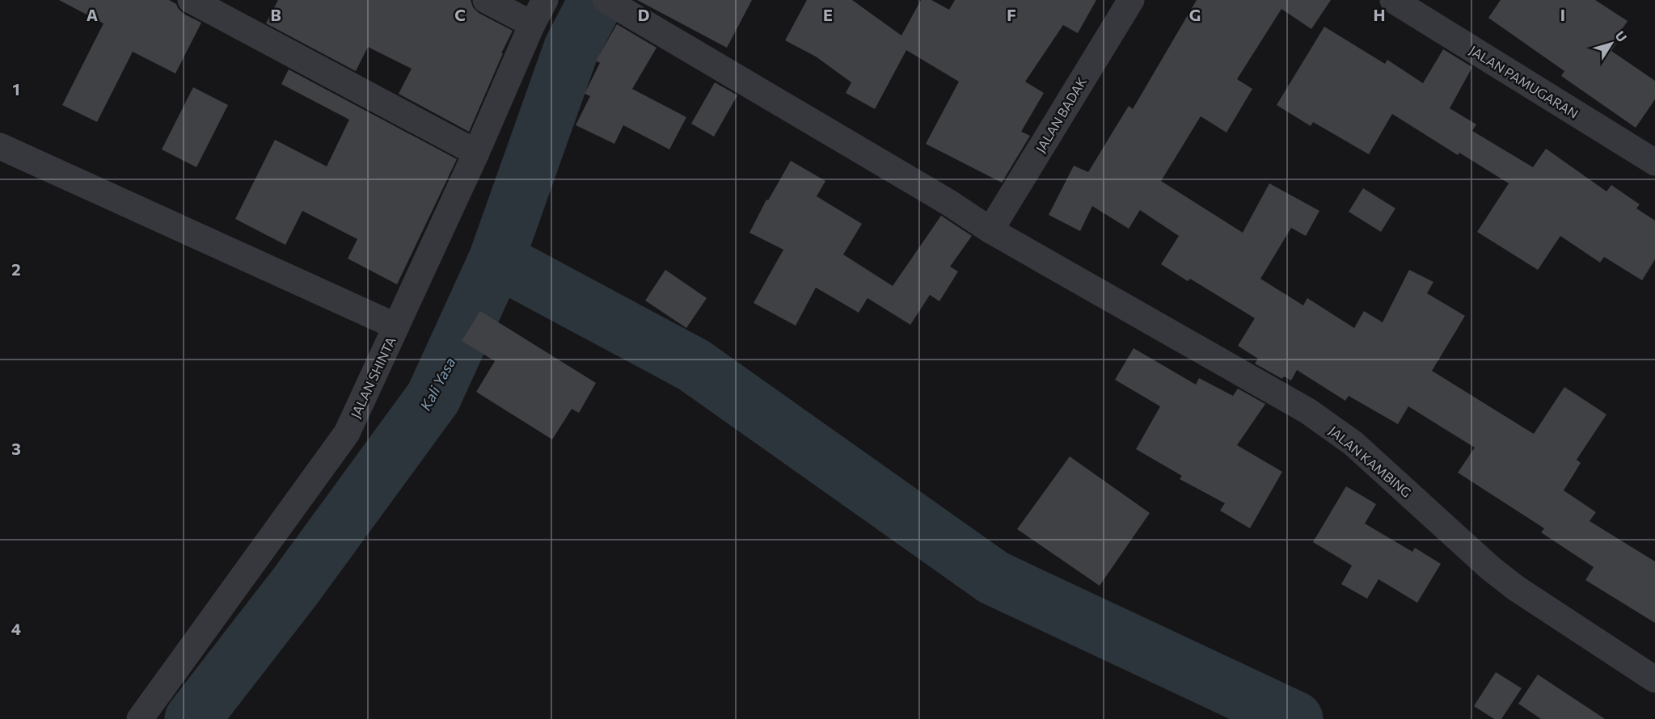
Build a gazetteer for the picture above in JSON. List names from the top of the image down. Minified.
{"streets":{"street":["JALAN PAMUGARAN","JALAN BADAK","JALAN SHINTA","JALAN KAMBING"]},"crossings":[["JALAN BADAK","JALAN KAMBING"]],"water":["Kali Yasa"],"north":"top right","grid":{"columns":["A","B","C","D","E","F","G","H","I"],"rows":["1","2","3","4"]}}
